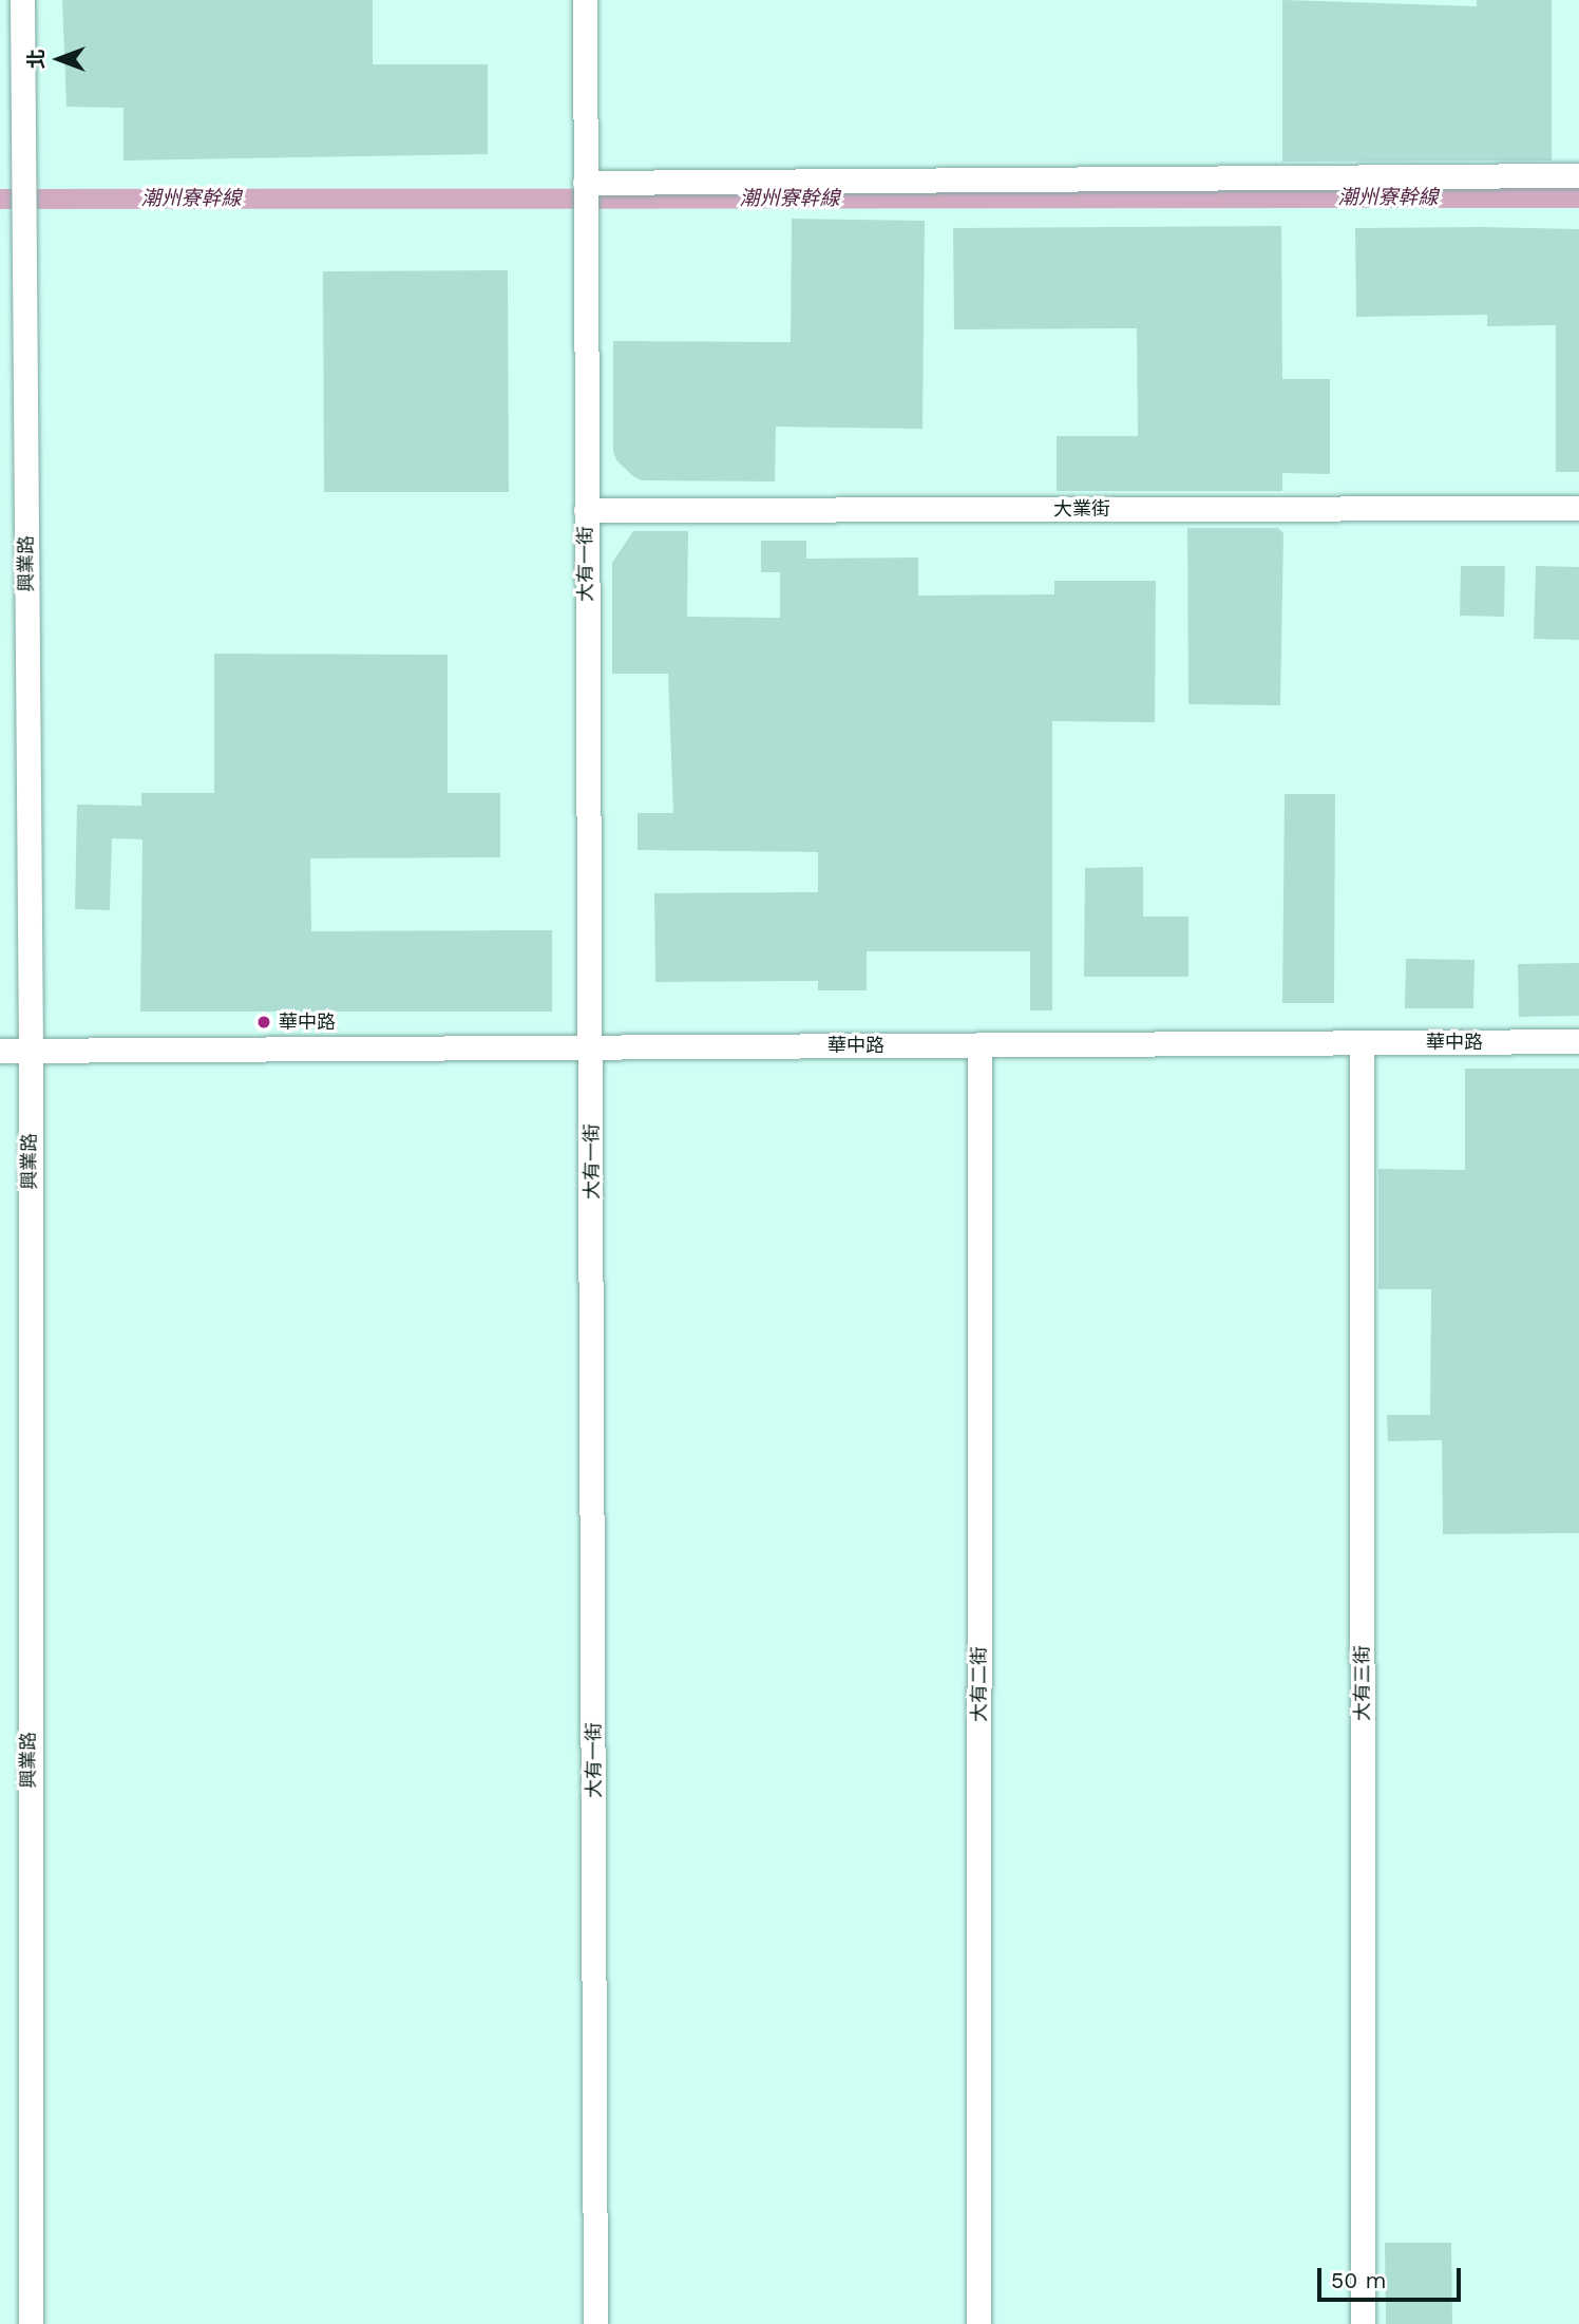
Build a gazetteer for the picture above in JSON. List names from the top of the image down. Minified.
{"streets":{"street":["大業街","興業路","大有一街","華中路","大有三街","大有二街"]},"crossings":[["大業街","大有一街"],["興業路","華中路"],["大有一街","華中路"],["華中路","大有三街"],["華中路","大有二街"]],"water":["潮州寮幹線"],"places":["華中路"],"scale_bar":"50 m","north":"left"}
